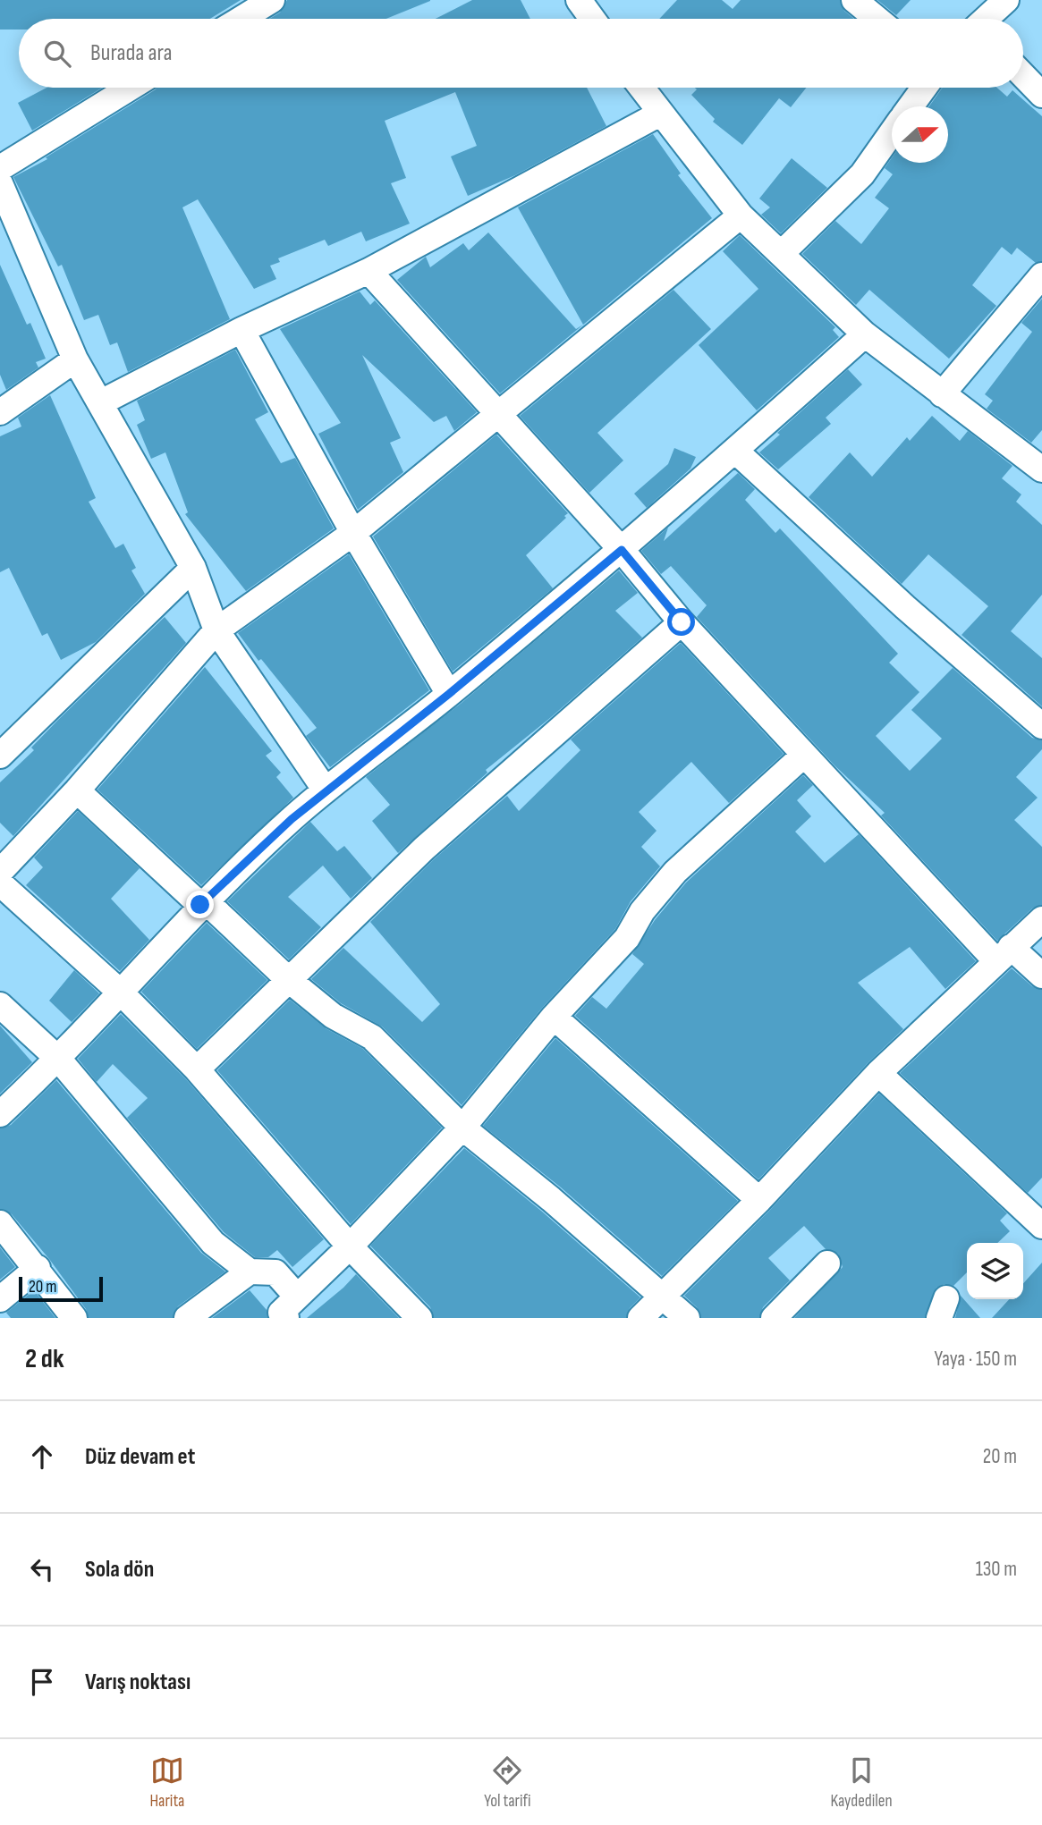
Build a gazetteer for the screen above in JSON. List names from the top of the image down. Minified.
{"scale_bar":"20 m","north":"right","page":{"search":"Burada ara","scale":"20 m","heading":["2 dk","Yaya · 150 m"],"list":[["Düz devam et","20 m"],["Sola dön","130 m"],"Varış noktası"],"nav":["Harita","Yol tarifi","Kaydedilen"]}}
